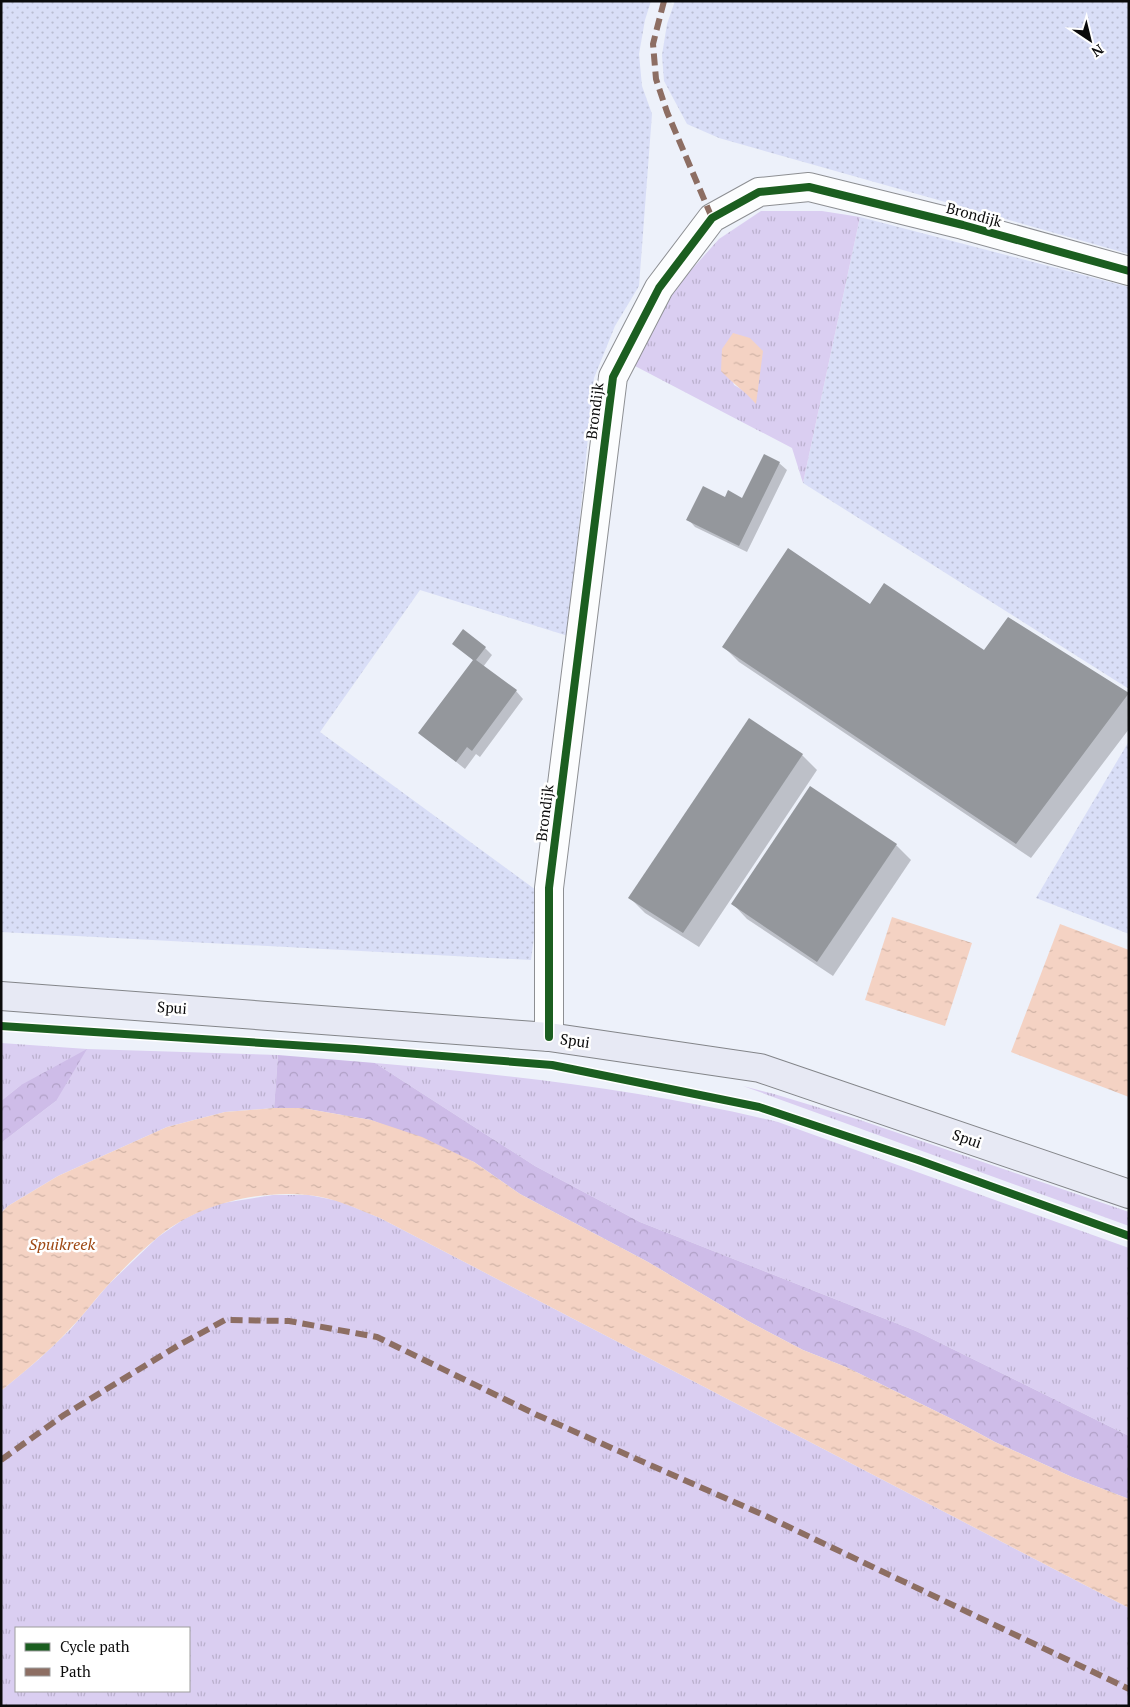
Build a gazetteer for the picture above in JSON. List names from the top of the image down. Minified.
{"streets":{"main road":["Spui"],"street":["Brondijk"]},"crossings":[["Brondijk","Spui"]],"water":["Spuikreek"],"legend":["Cycle path","Path"],"north":"bottom right"}
